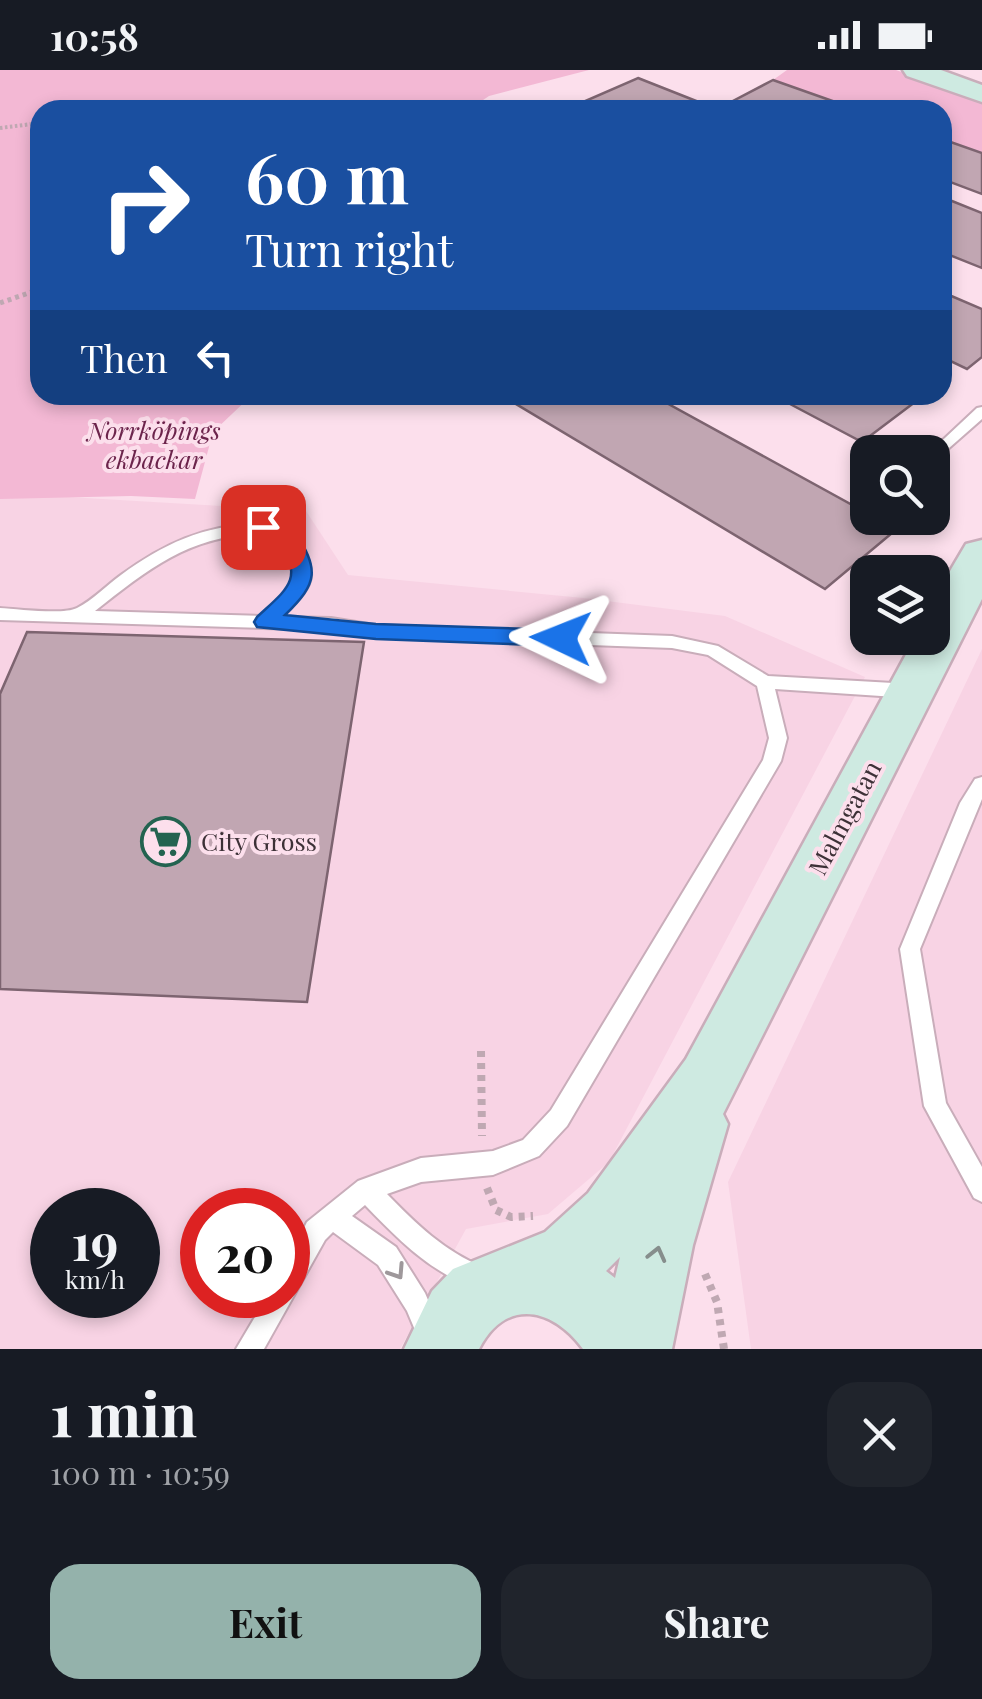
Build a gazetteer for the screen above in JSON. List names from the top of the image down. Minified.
{"streets":{"street":["Malmgatan"]},"parks":["Norrköpings ekbackar"],"places":{"supermarket":["City Gross"]},"page":{"status":"10:58","turn":["60 m","Turn right"],"then":"Then","speed":"19 km/h","limit":"20","heading":["1 min","100 m · 10:59"],"buttons":["Exit","Share"]}}
